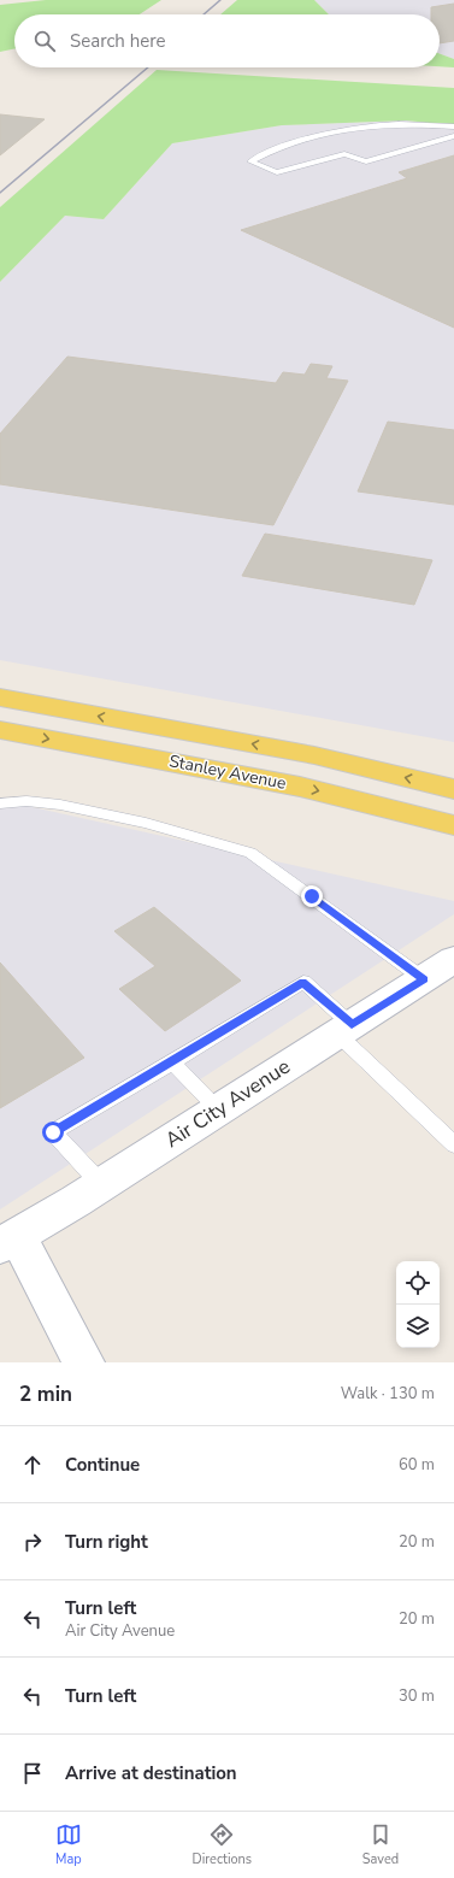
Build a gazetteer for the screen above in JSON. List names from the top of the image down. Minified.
{"streets":{"main road":["Stanley Avenue"],"street":["Air City Avenue"]},"page":{"search":"Search here","heading":["2 min","Walk · 130 m"],"list":[["Continue","60 m"],["Turn right","20 m"],["Turn left","Air City Avenue","20 m"],["Turn left","30 m"],"Arrive at destination"],"nav":["Map","Directions","Saved"]}}
